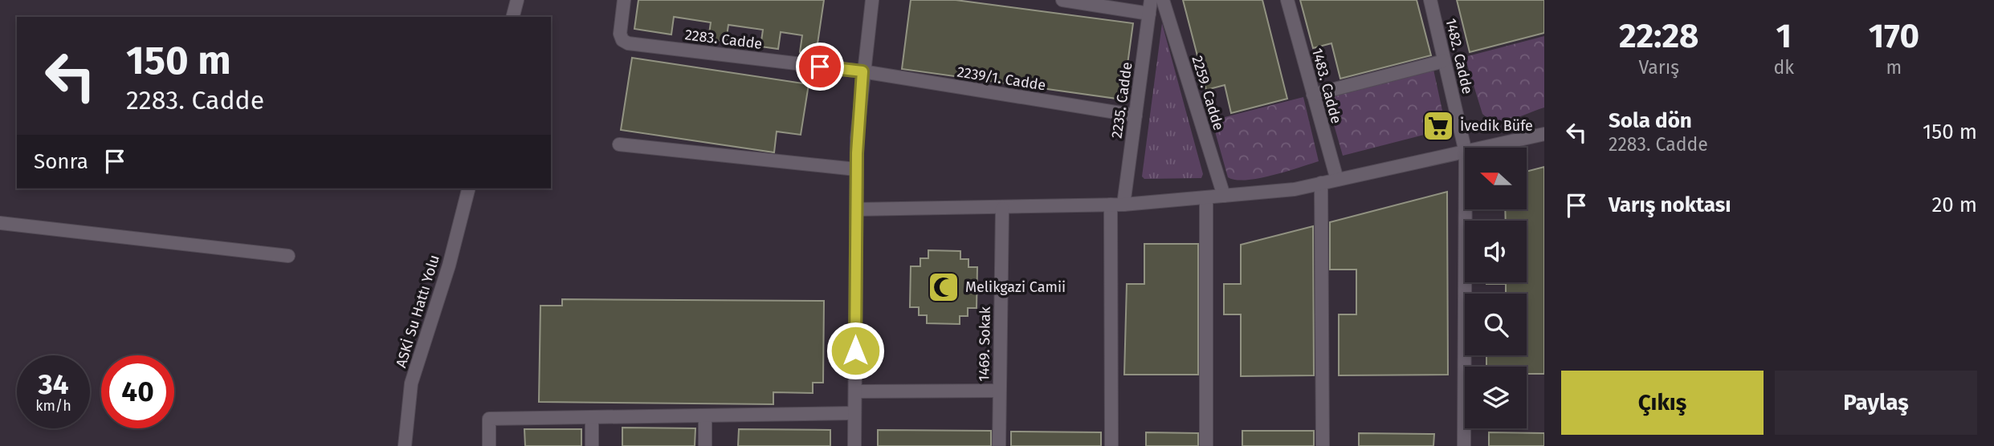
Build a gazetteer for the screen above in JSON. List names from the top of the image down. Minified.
{"streets":{"street":["2283. Cadde","1482. Cadde","2239/1. Cadde","1483. Cadde","2259. Cadde","2235. Cadde","ASKİ Su Hattı Yolu","1469. Sokak"]},"crossings":[["2283. Cadde","2239/1. Cadde"],["2239/1. Cadde","2235. Cadde"]],"places":{"supermarket":["İvedik Büfe"],"mosque":["Melikgazi Camii"]},"north":"left","page":{"eta":["22:28","Varış","1","dk","170","m"],"turn":["150 m","2283. Cadde"],"list":[{"name":"Sola dön","note":"2283. Cadde","value":"150 m"},{"name":"Varış noktası","value":"20 m"}],"then":"Sonra","speed":"34 km/h","limit":"40","buttons":["Çıkış","Paylaş"]}}
